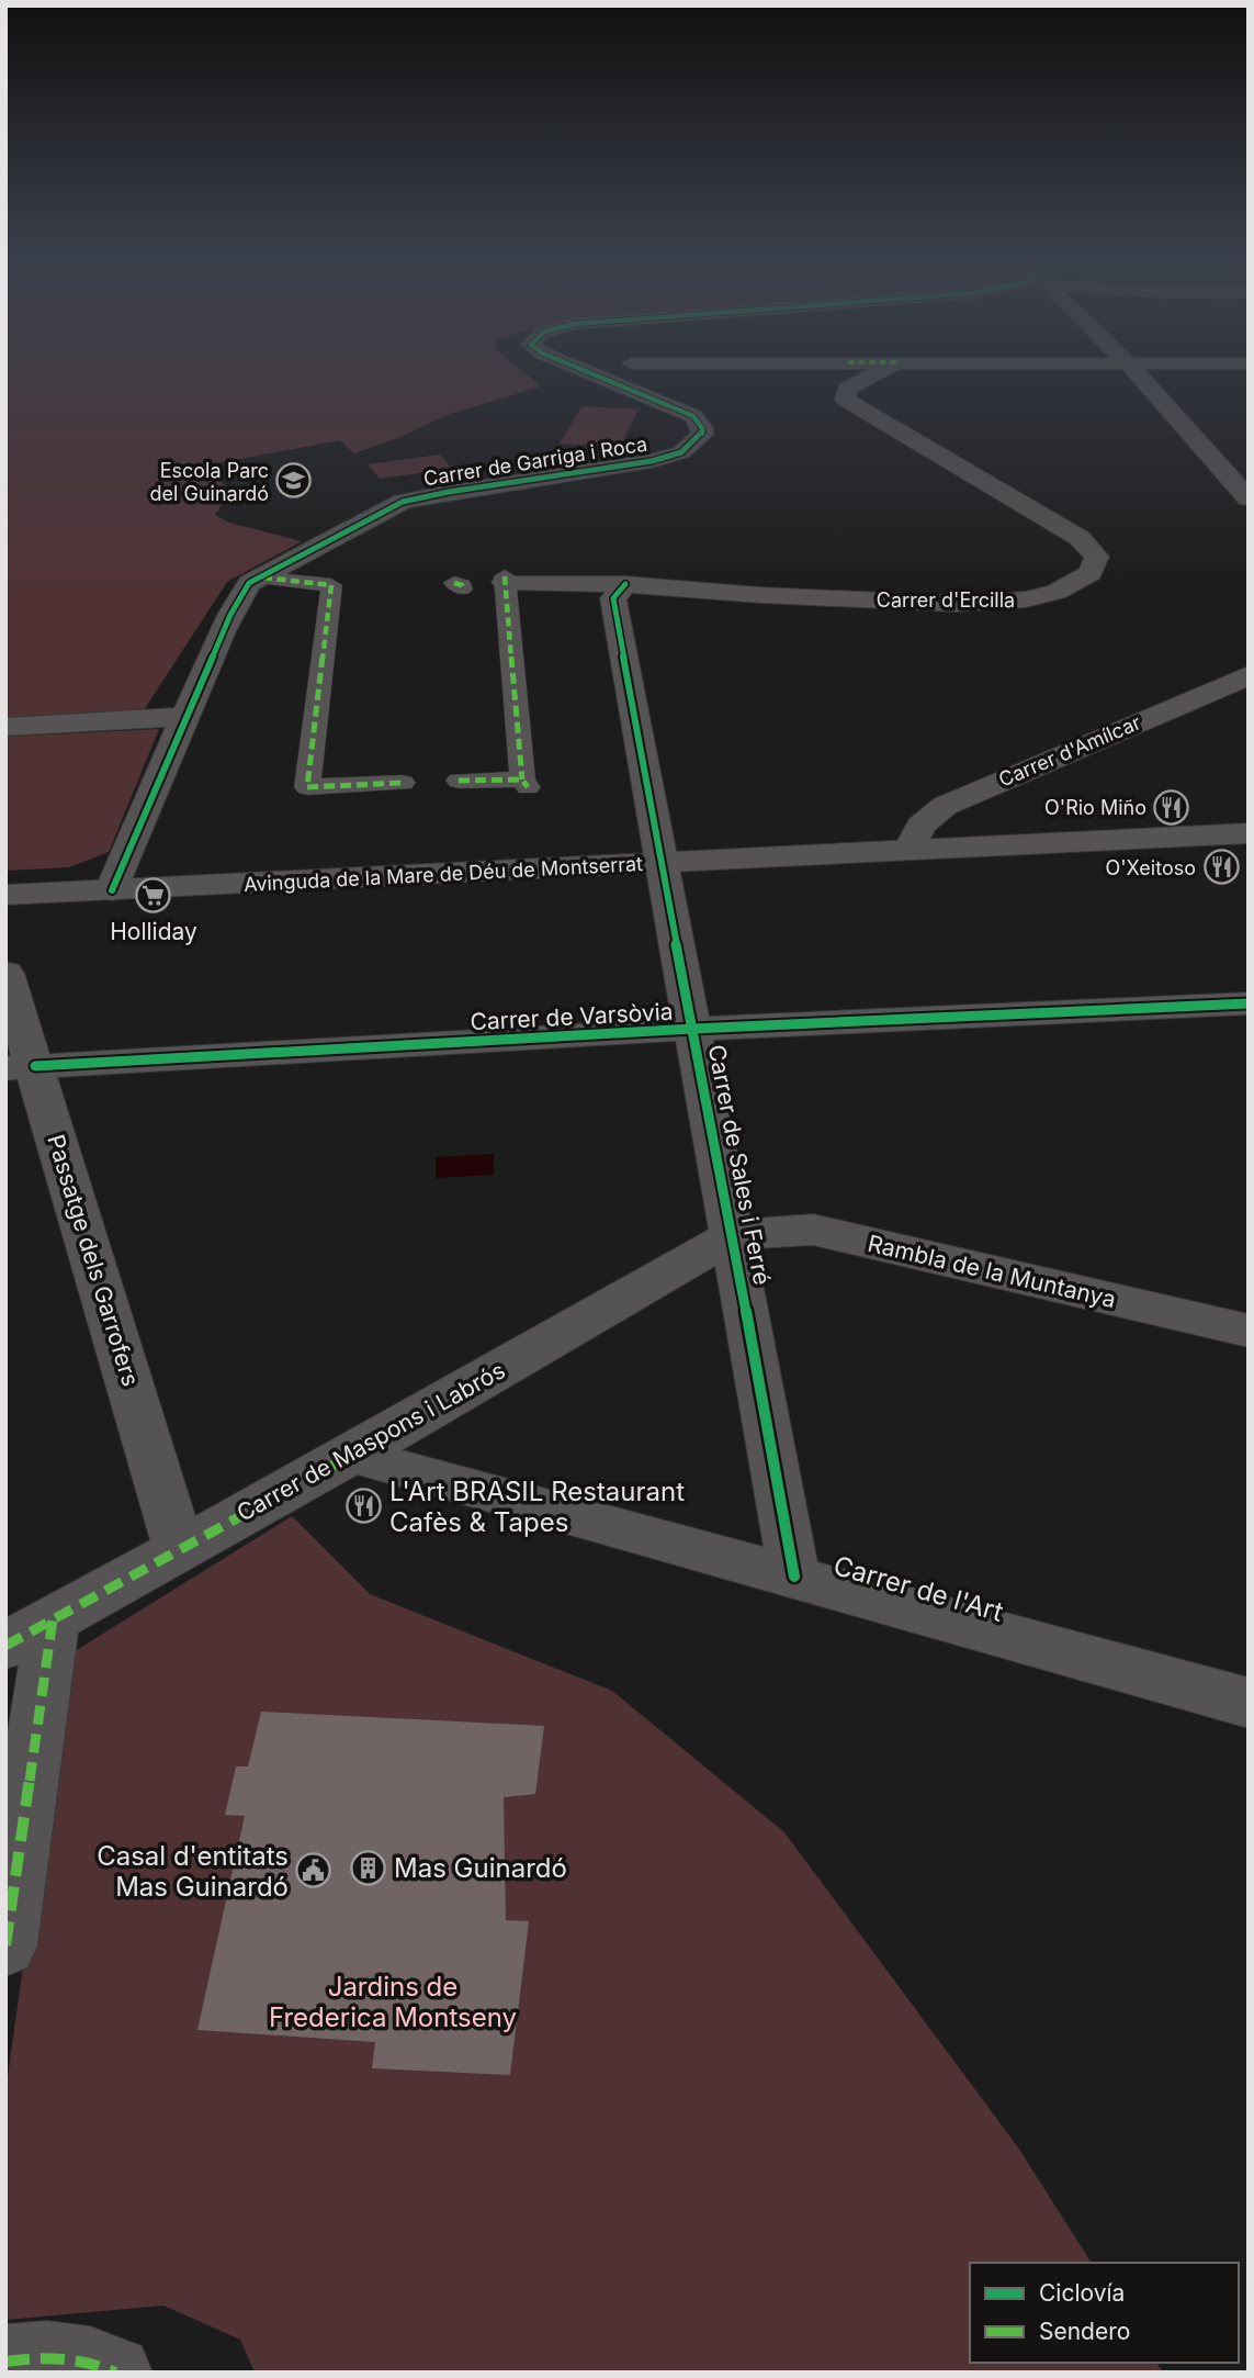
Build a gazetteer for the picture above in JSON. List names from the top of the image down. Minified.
{"streets":{"street":["Carrer de Garriga i Roca","Carrer d'Ercilla","Carrer d'Amílcar","Avinguda de la Mare de Déu de Montserrat","Carrer de Varsòvia","Carrer de Sales i Ferré","Passatge dels Garrofers","Rambla de la Muntanya","Carrer de Maspons i Labrós","Carrer de l'Art"]},"crossings":[["Carrer de Garriga i Roca","Avinguda de la Mare de Déu de Montserrat"],["Carrer d'Ercilla","Carrer de Sales i Ferré"],["Carrer d'Amílcar","Avinguda de la Mare de Déu de Montserrat"],["Avinguda de la Mare de Déu de Montserrat","Carrer de Sales i Ferré"],["Carrer de Varsòvia","Carrer de Sales i Ferré"],["Carrer de Varsòvia","Passatge dels Garrofers"],["Carrer de Sales i Ferré","Rambla de la Muntanya"],["Carrer de Sales i Ferré","Carrer de Maspons i Labrós"],["Carrer de Sales i Ferré","Carrer de l'Art"],["Passatge dels Garrofers","Carrer de Maspons i Labrós"],["Rambla de la Muntanya","Carrer de Maspons i Labrós"],["Carrer de Maspons i Labrós","Carrer de l'Art"]],"parks":["Jardins de Frederica Montseny"],"places":{"school or university":["Escola Parc del Guinardó"],"restaurant":["O'Rio Miño","O'Xeitoso","L'Art BRASIL Restaurant Cafès & Tapes"],"supermarket":["Holliday"],"building":["Mas Guinardó"],"public building":["Casal d'entitats Mas Guinardó"]},"legend":["Ciclovía","Sendero"]}
